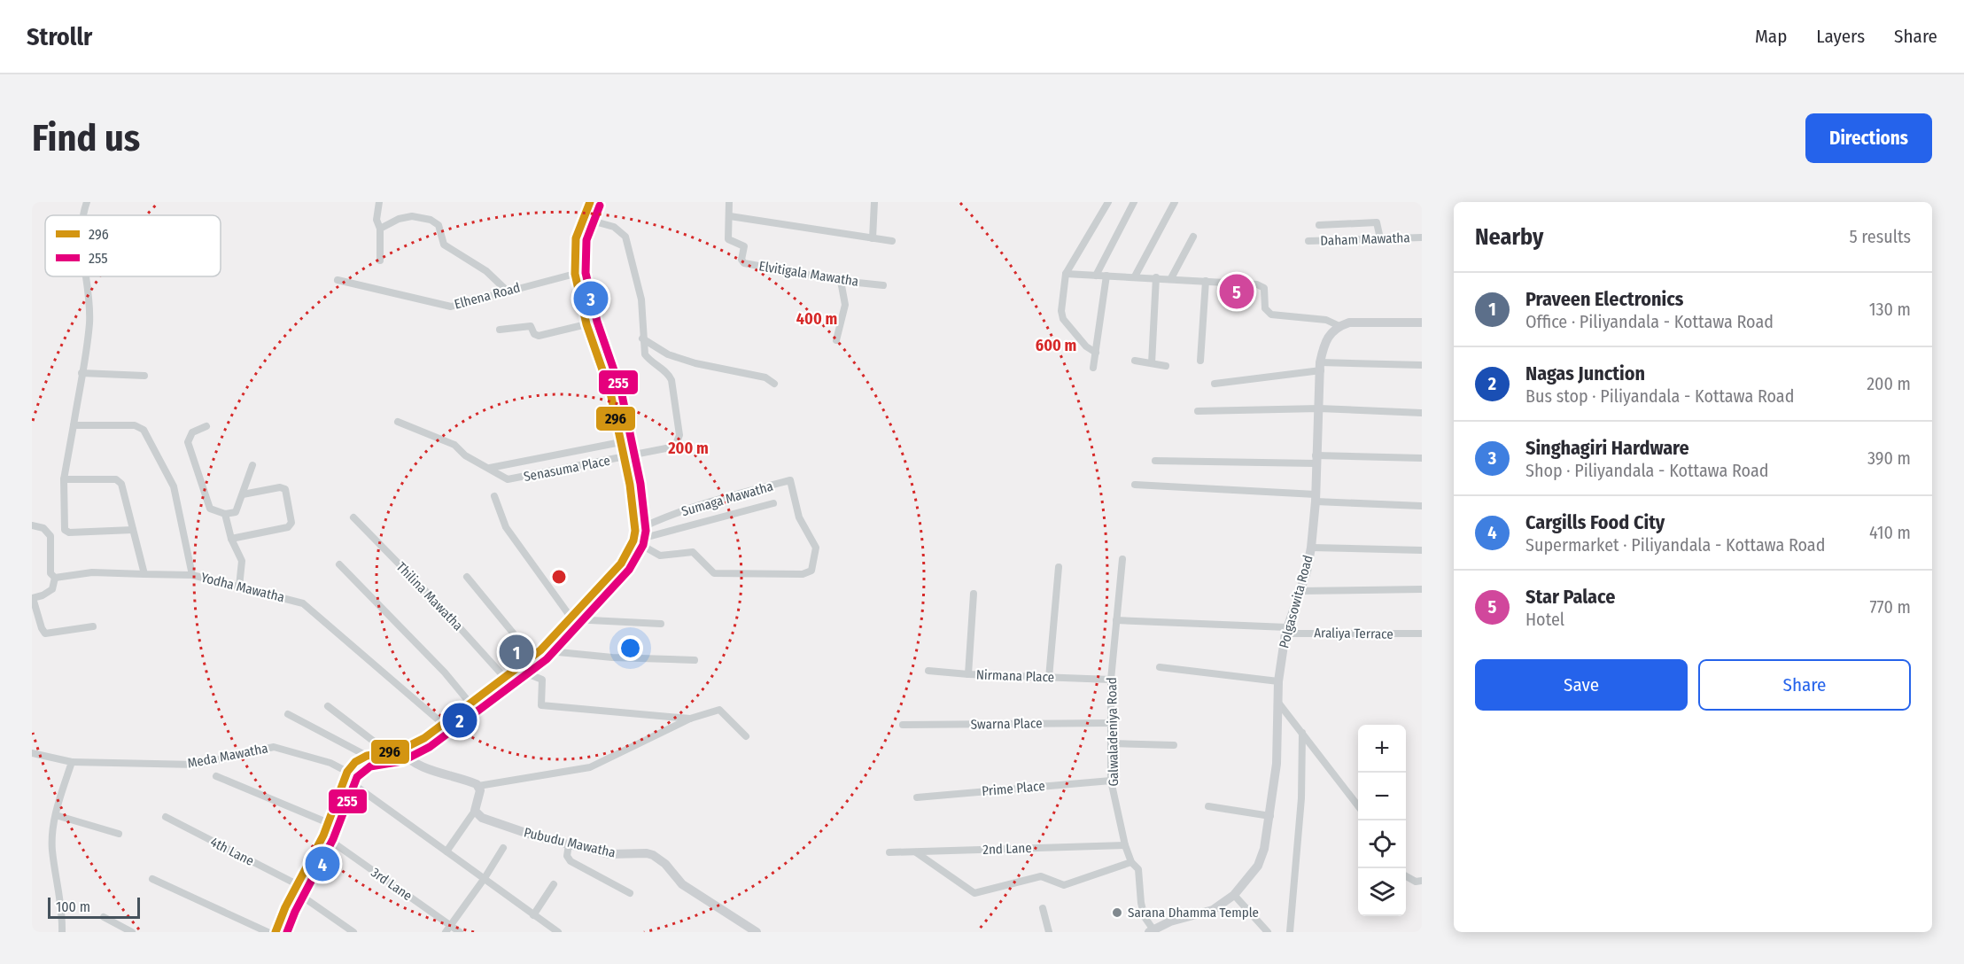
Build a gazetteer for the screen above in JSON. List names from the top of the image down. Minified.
{"streets":{"street":["Daham Mawatha","Elvitigala Mawatha","Elhena Road","Senasuma Place","Sumaga Mawatha","Yodha Mawatha","Thilina Mawatha","Polgasowita Road","Araliya Terrace","Nirmana Place","Swarna Place","Galwaladeniya Road","Meda Mawatha","Prime Place","Pubudu Mawatha","2nd Lane","4th Lane","3rd Lane"]},"crossings":[["Polgasowita Road","Araliya Terrace"],["Polgasowita Road","Galwaladeniya Road"],["Araliya Terrace","Galwaladeniya Road"],["Nirmana Place","Galwaladeniya Road"],["Swarna Place","Galwaladeniya Road"],["Galwaladeniya Road","Prime Place"],["Galwaladeniya Road","2nd Lane"]],"places":["Sarana Dhamma Temple"],"lines":["transit line 296","transit line 255"],"legend":["296","255"],"scale_bar":"100 m","page":{"header":"Strollr","nav":["Map","Layers","Share"],"buttons":["Directions",["Save","Share"]],"title":"Find us","heading":["Nearby","5 results"],"list":[{"mark":"1","name":"Praveen Electronics","note":"Office · Piliyandala - Kottawa Road","value":"130 m"},{"mark":"2","name":"Nagas Junction","note":"Bus stop · Piliyandala - Kottawa Road","value":"200 m"},{"mark":"3","name":"Singhagiri Hardware","note":"Shop · Piliyandala - Kottawa Road","value":"390 m"},{"mark":"4","name":"Cargills Food City","note":"Supermarket · Piliyandala - Kottawa Road","value":"410 m"},{"mark":"5","name":"Star Palace","note":"Hotel","value":"770 m"}],"pins":["5","3","1","2","4"],"map_buttons":["+","−"],"scale":"100 m"},"rings":["400 m","600 m","200 m"]}
